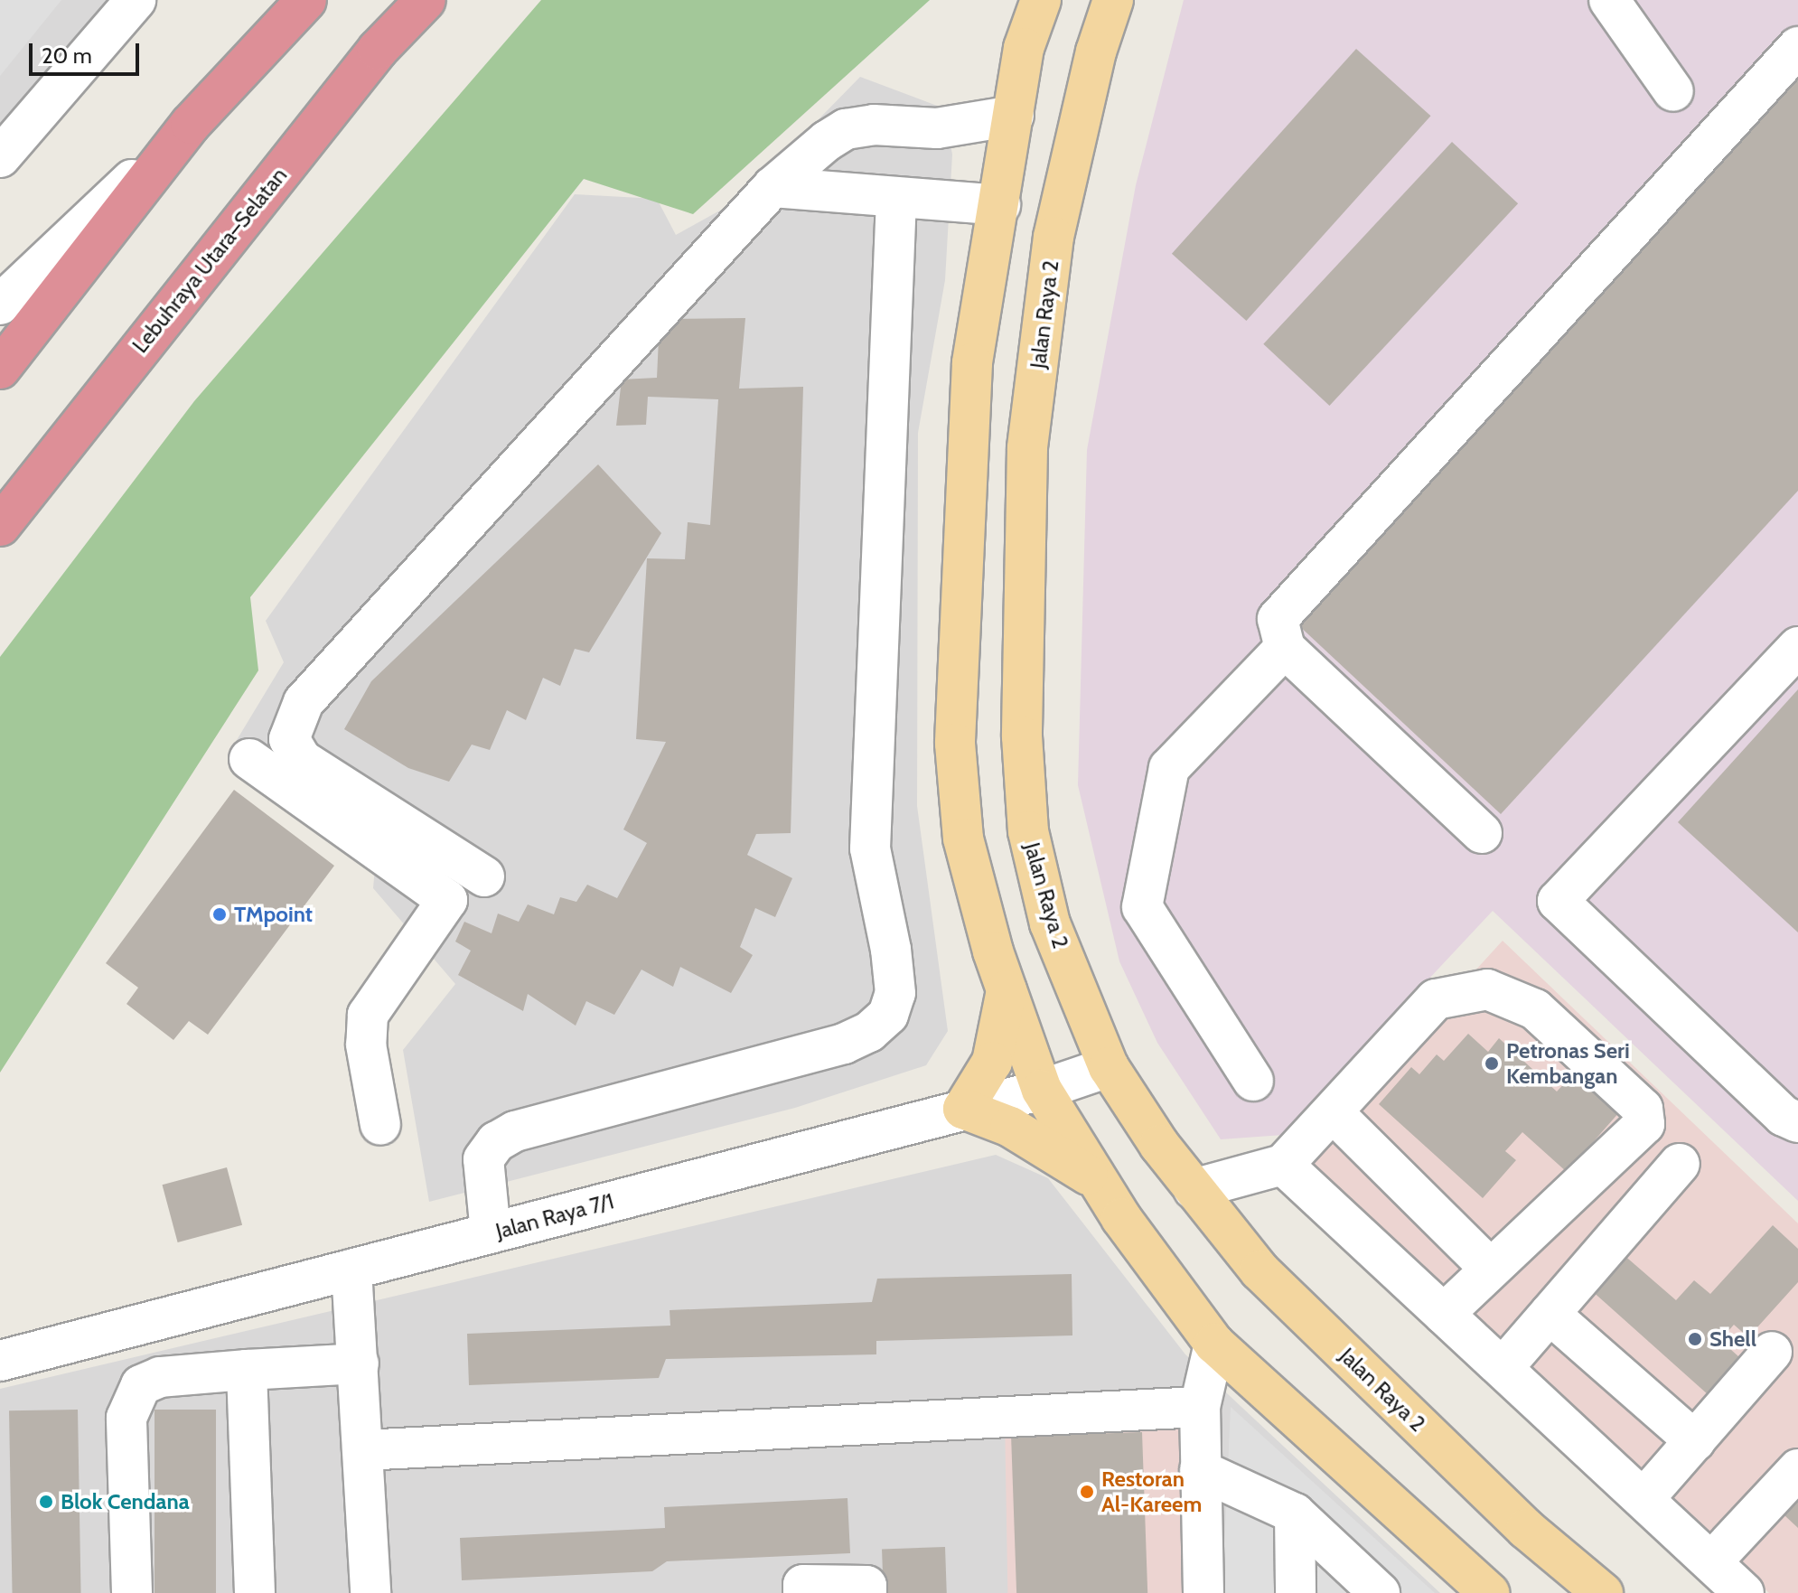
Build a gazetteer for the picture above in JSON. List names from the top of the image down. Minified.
{"streets":{"highway":["Lebuhraya Utara–Selatan"],"main road":["Jalan Raya 2"],"street":["Jalan Raya 7/1"]},"crossings":[["Jalan Raya 2","Jalan Raya 7/1"]],"places":["TMpoint","Petronas Seri Kembangan","Shell","Restoran Al-Kareem","Blok Cendana"],"scale_bar":"20 m"}
